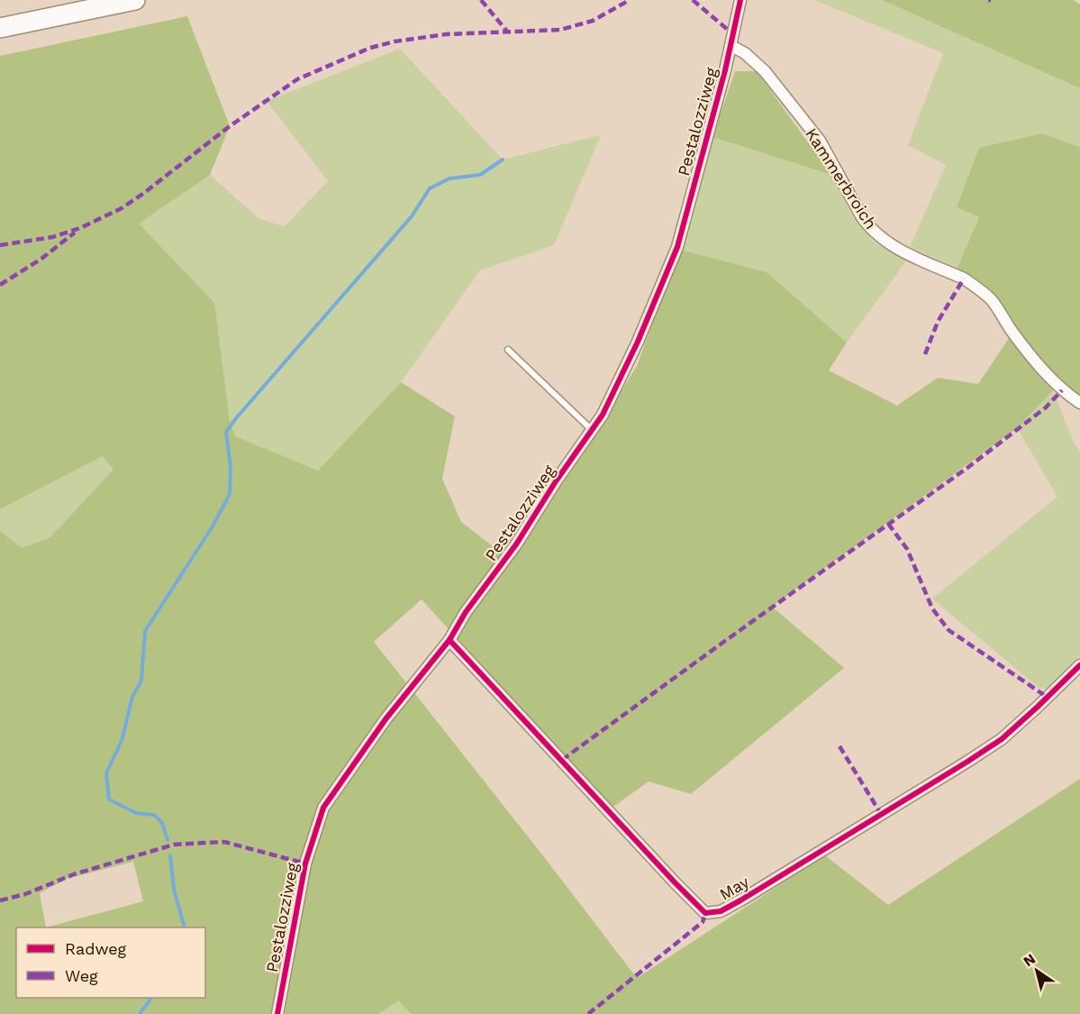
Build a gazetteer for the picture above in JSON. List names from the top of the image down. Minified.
{"streets":{"street":["Pestalozziweg","Kammerbroich","May"]},"crossings":[["Pestalozziweg","Kammerbroich"],["Pestalozziweg","May"]],"legend":["Radweg","Weg"],"north":"top left"}
